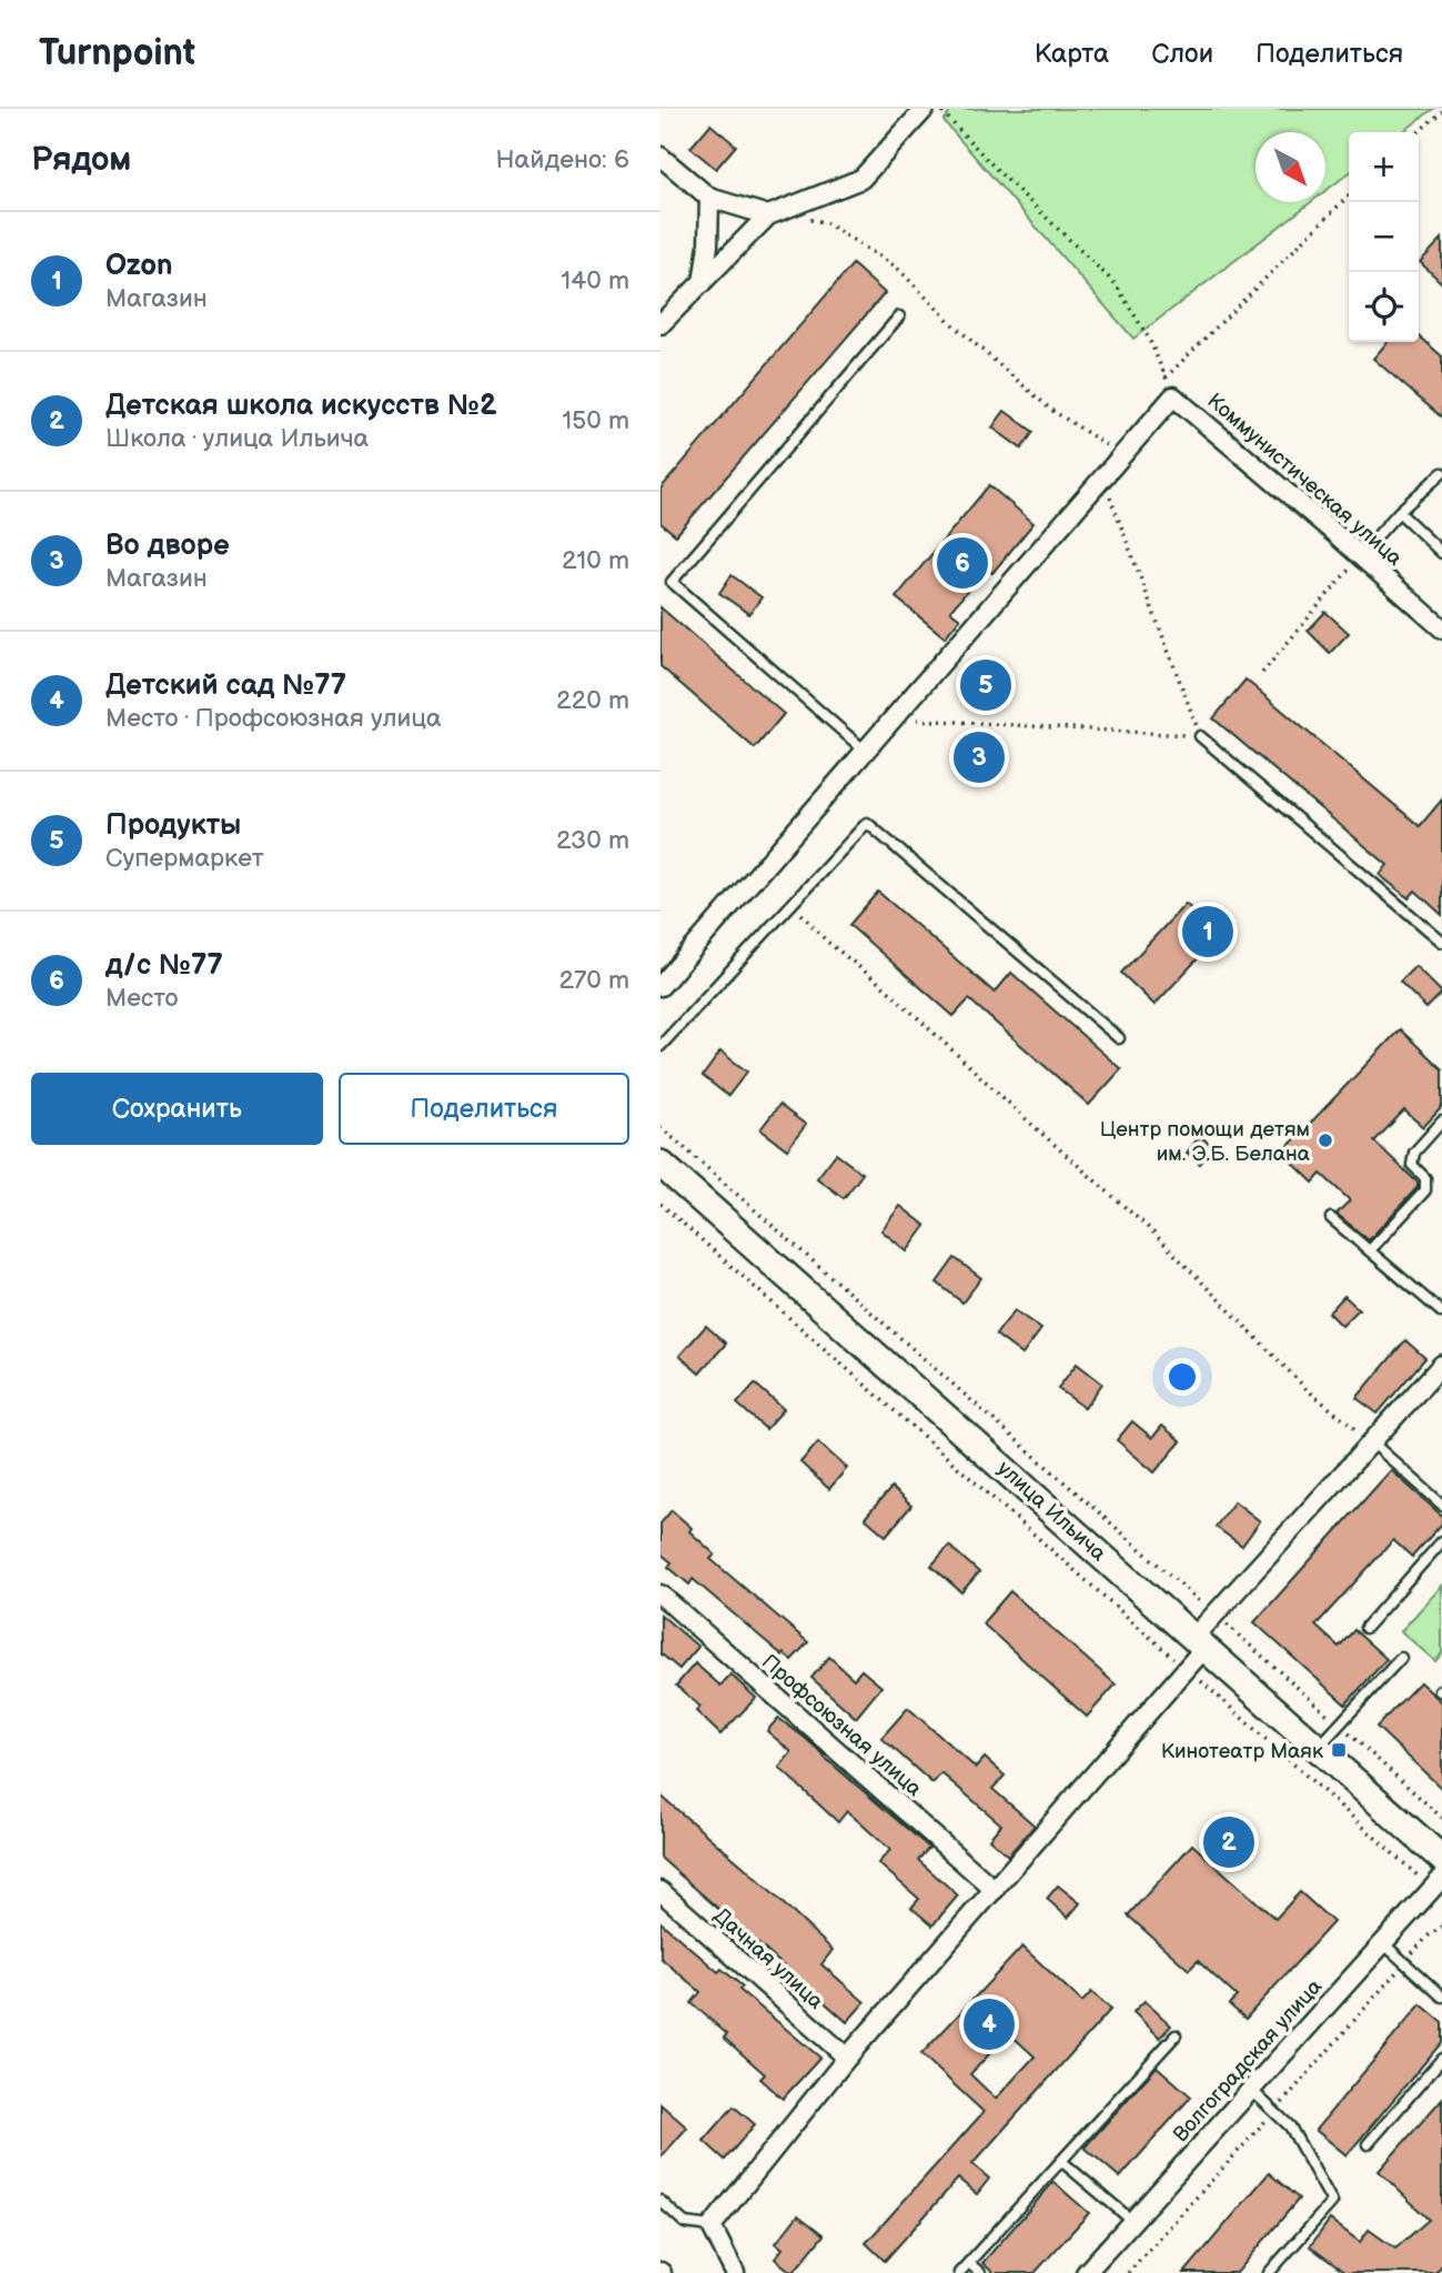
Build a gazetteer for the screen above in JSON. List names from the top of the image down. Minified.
{"streets":{"street":["Коммунистическая улица","улица Ильича","Профсоюзная улица","Дачная улица","Волгоградская улица"]},"places":{"other":["Центр помощи детям им. Э.Б. Белана"],"transit":["Кинотеатр Маяк"]},"north":"bottom right","page":{"header":"Turnpoint","nav":["Карта","Слои","Поделиться"],"heading":["Рядом","Найдено: 6"],"map_buttons":["+","−"],"list":[{"mark":"1","name":"Ozon","note":"Магазин","value":"140 m"},{"mark":"2","name":"Детская школа искусств №2","note":"Школа · улица Ильича","value":"150 m"},{"mark":"3","name":"Во дворе","note":"Магазин","value":"210 m"},{"mark":"4","name":"Детский сад №77","note":"Место · Профсоюзная улица","value":"220 m"},{"mark":"5","name":"Продукты","note":"Супермаркет","value":"230 m"},{"mark":"6","name":"д/с №77","note":"Место","value":"270 m"}],"pins":["6","5","3","1","2","4"],"buttons":["Сохранить","Поделиться"]}}
